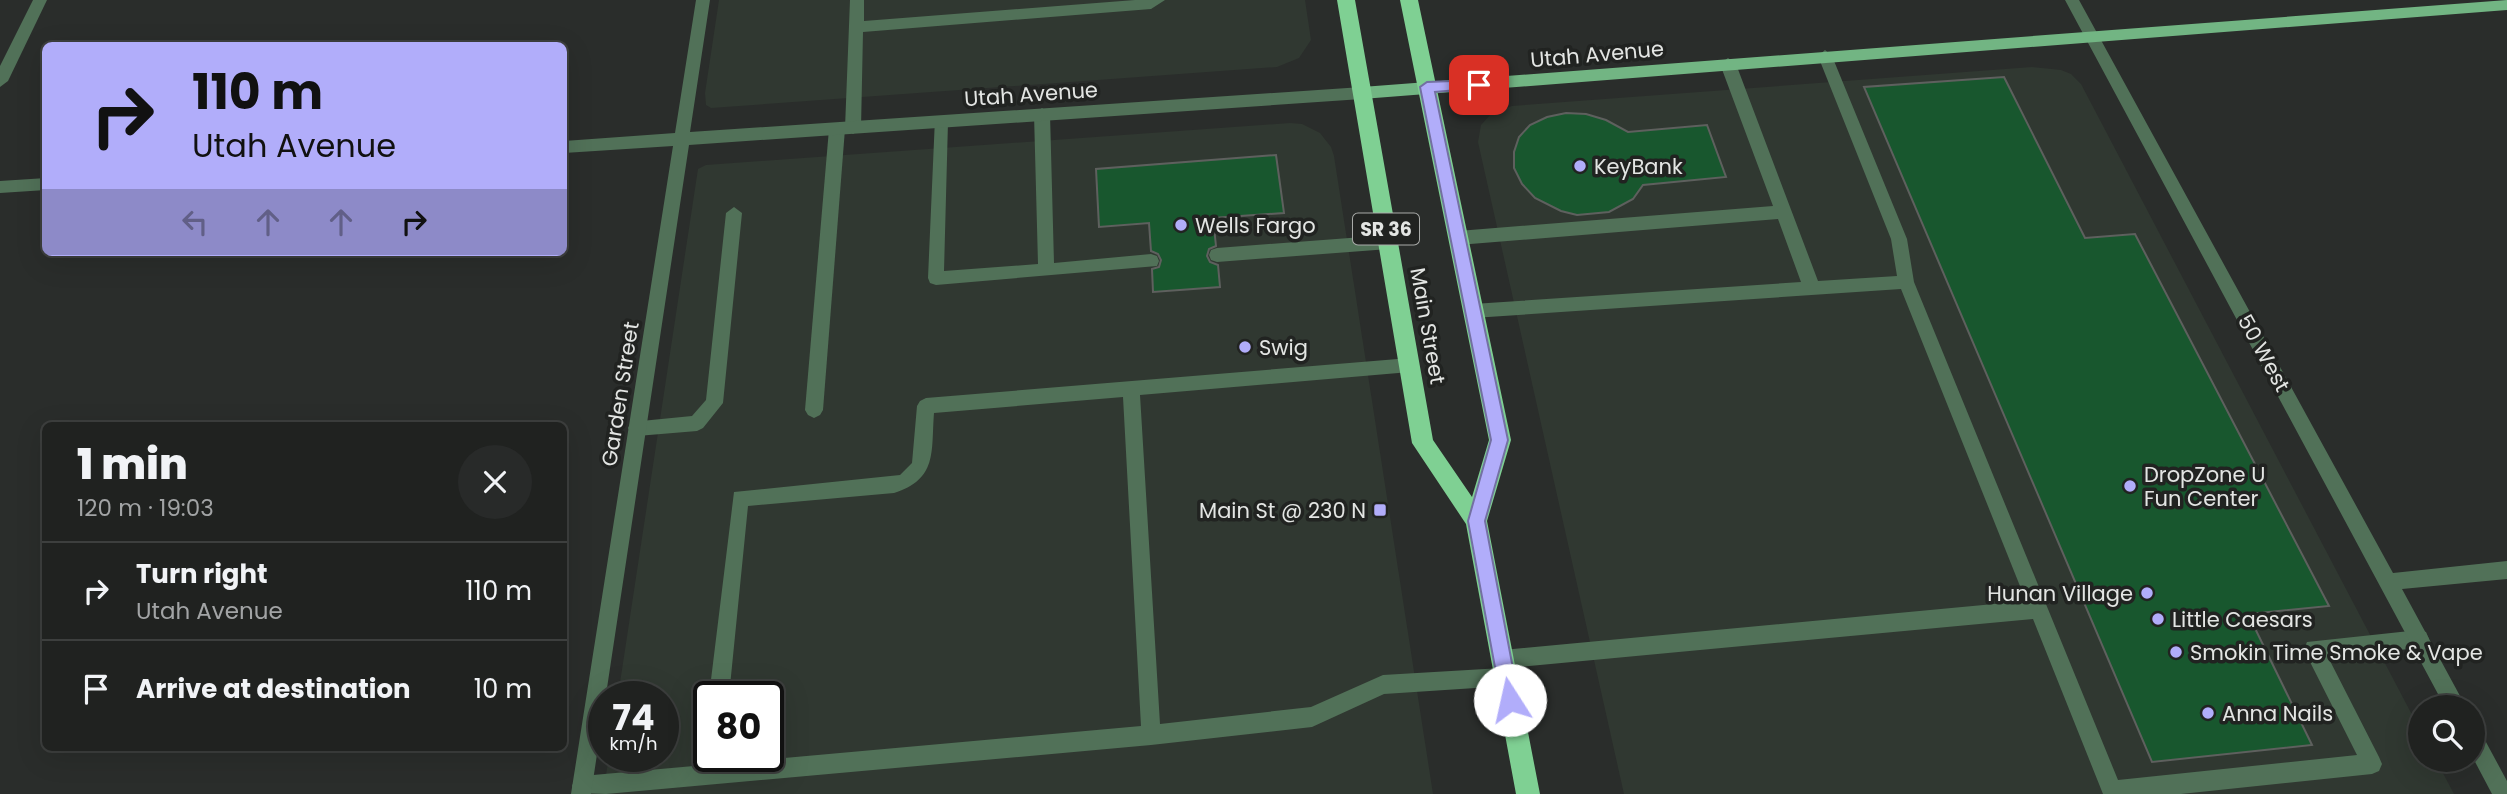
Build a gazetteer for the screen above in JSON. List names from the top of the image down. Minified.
{"streets":{"highway":["SR 36","Main Street"],"main road":["Utah Avenue"],"street":["50 West","Garden Street"]},"crossings":[["Utah Avenue","Main Street"],["Utah Avenue","50 West"],["Utah Avenue","Garden Street"]],"places":{"other":["KeyBank","Wells Fargo","Swig","DropZone U Fun Center","Hunan Village","Little Caesars","Smokin Time Smoke & Vape","Anna Nails"],"transit":["Main St @ 230 N"]},"page":{"turn":["110 m","Utah Avenue"],"heading":["1 min","120 m · 19:03"],"list":[{"name":"Turn right","note":"Utah Avenue","value":"110 m"},{"name":"Arrive at destination","value":"10 m"}],"speed":"74 km/h","limit":"80"}}
